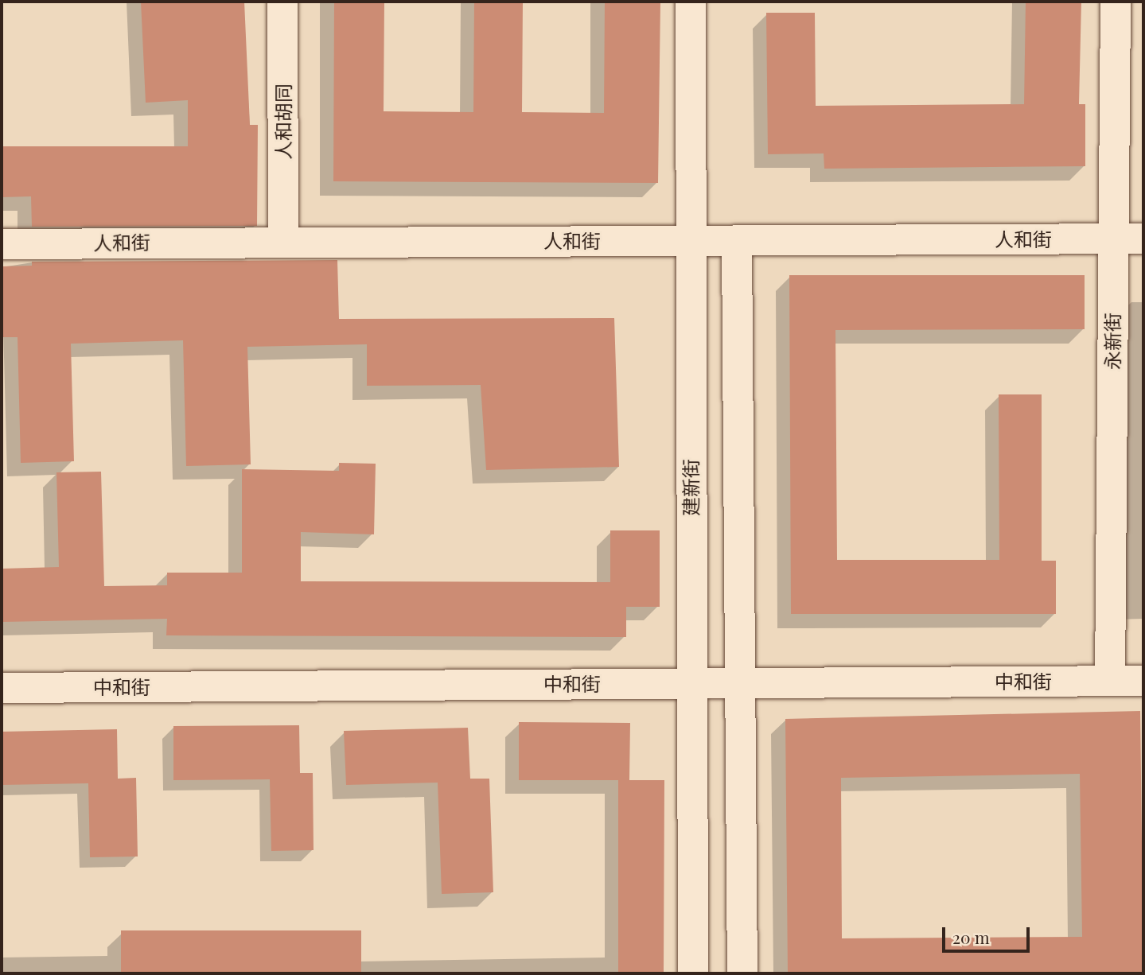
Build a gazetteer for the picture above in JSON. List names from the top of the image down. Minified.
{"streets":{"street":["人和胡同","人和街","永新街","建新街","中和街"]},"crossings":[["人和胡同","人和街"],["人和街","永新街"],["人和街","建新街"],["永新街","中和街"],["建新街","中和街"]],"scale_bar":"20 m"}
